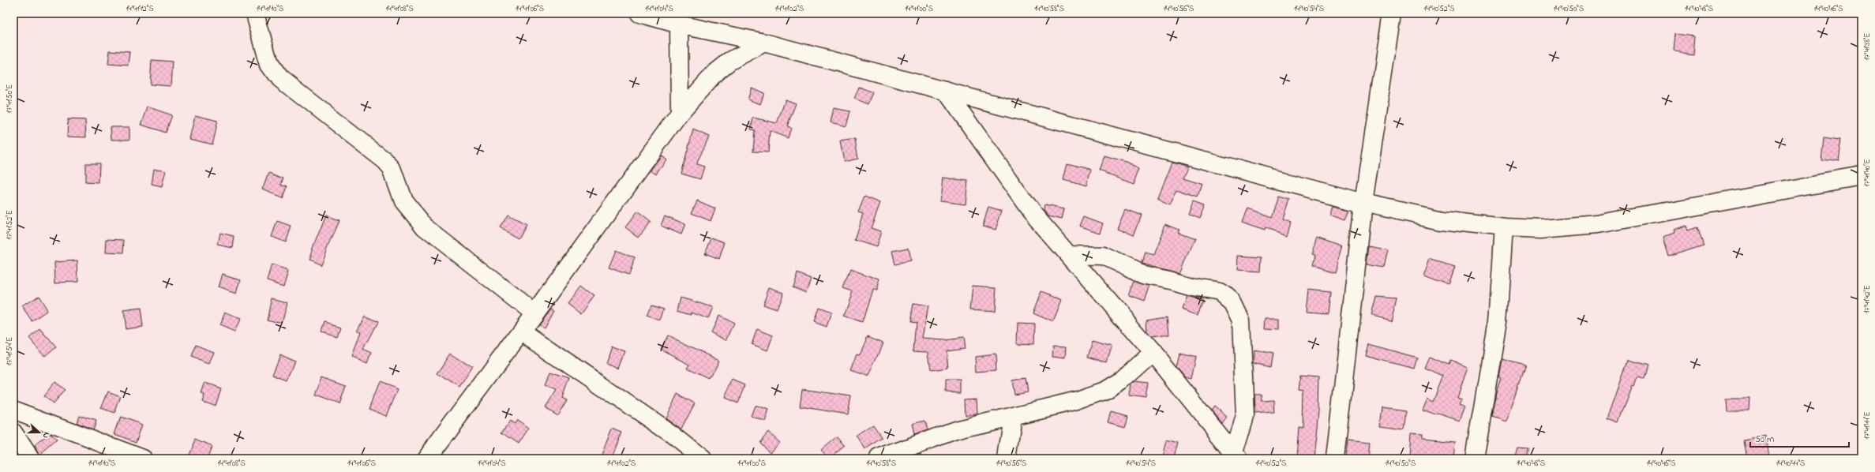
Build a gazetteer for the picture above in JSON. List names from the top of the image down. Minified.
{"scale_bar":"50 m","north":"right","coordinates":["14°41'12\"S","14°41'10\"S","14°41'08\"S","14°41'06\"S","14°41'04\"S","14°41'02\"S","14°41'00\"S","14°40'58\"S","14°40'56\"S","14°40'54\"S","14°40'52\"S","14°40'50\"S","14°40'48\"S","14°40'46\"S","17°41'38\"E","17°41'50\"E","17°41'40\"E","17°41'52\"E","17°41'42\"E","17°41'54\"E","17°41'44\"E","14°40'44\"S"]}
